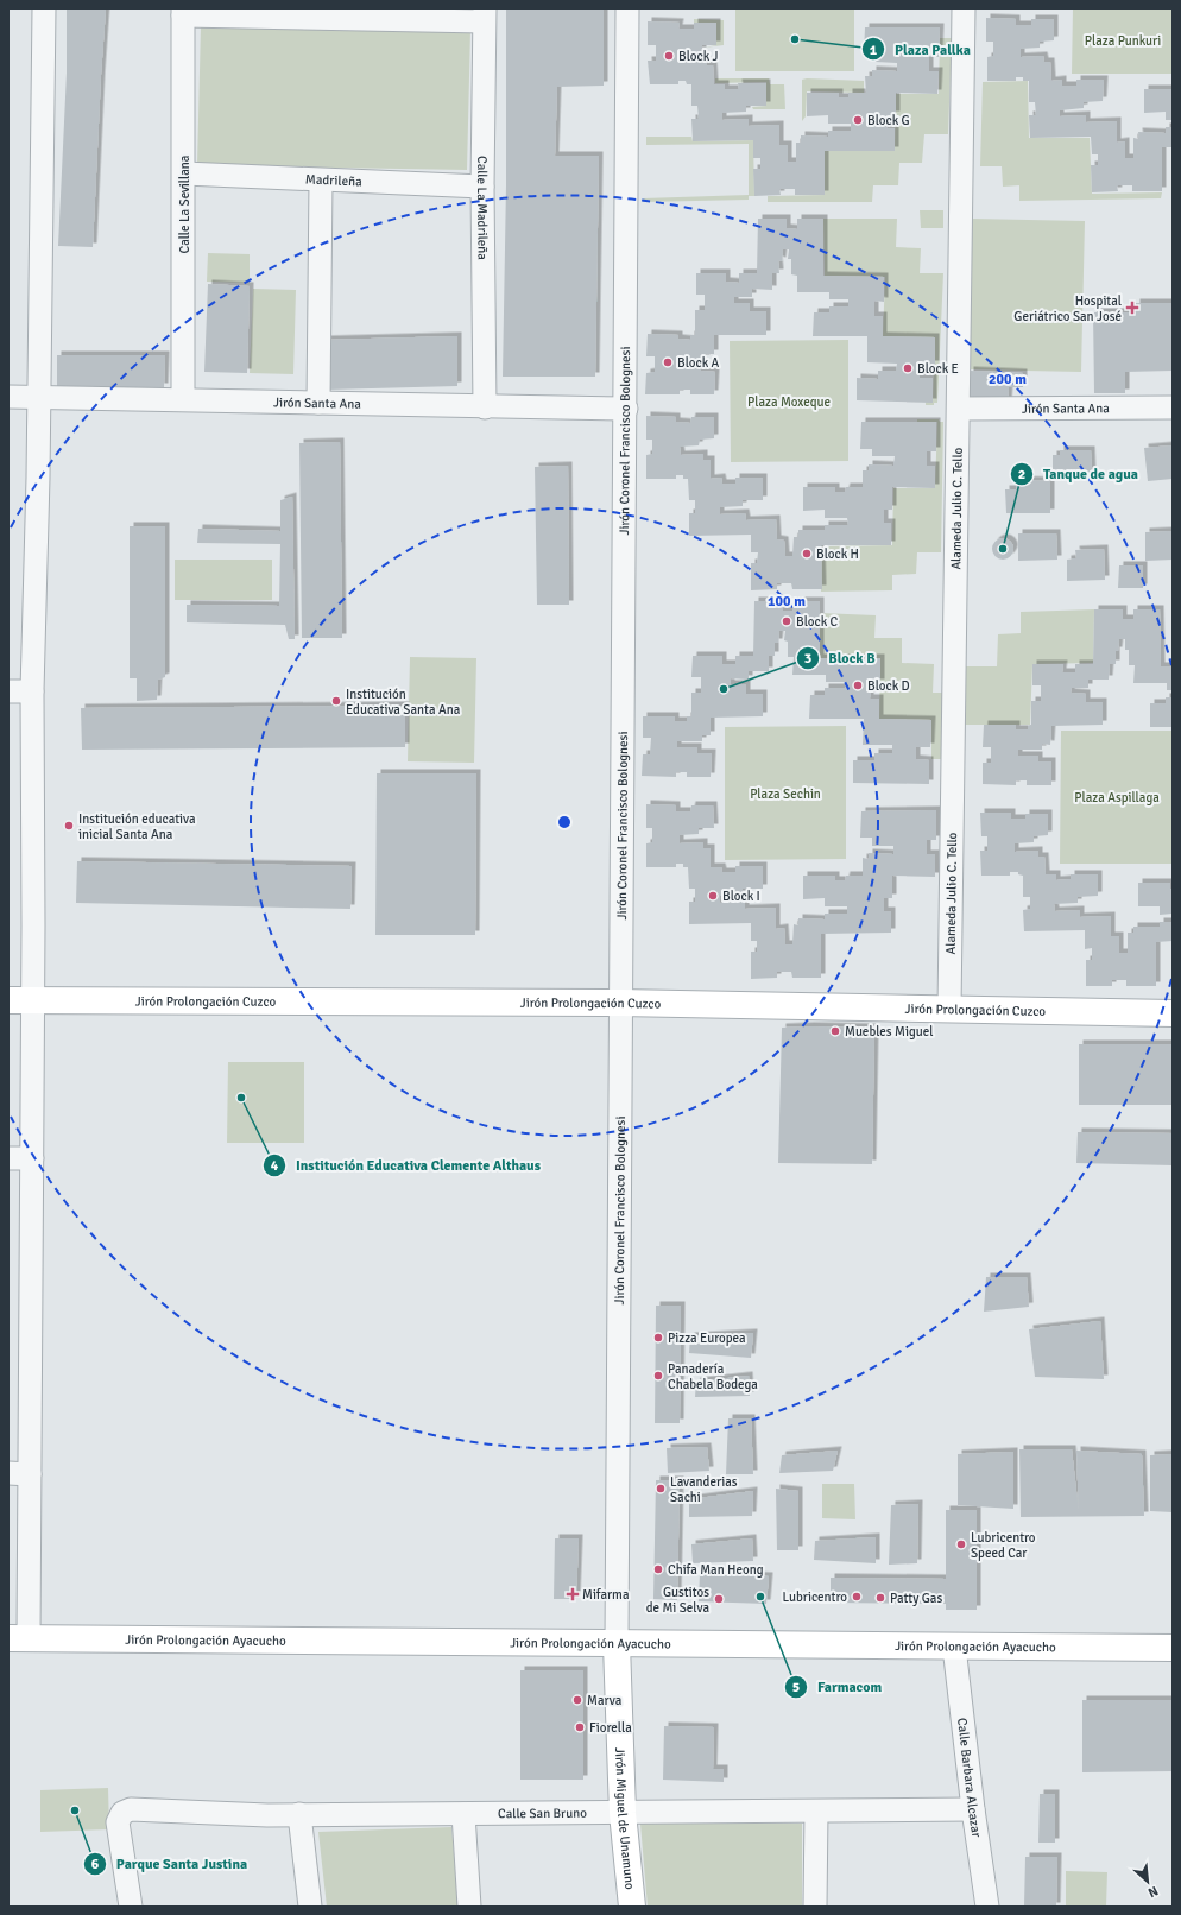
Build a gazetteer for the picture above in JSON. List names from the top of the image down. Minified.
{"streets":{"street":["Madrileña","Calle La Sevillana","Calle La Madrileña","Jirón Santa Ana","Jirón Coronel Francisco Bolognesi","Alameda Julio C. Tello","Jirón Prolongación Cuzco","Jirón Prolongación Ayacucho","Calle Barbara Alcazar","Calle San Bruno","Jirón Miguel de Unamuno"]},"crossings":[["Madrileña","Calle La Sevillana"],["Madrileña","Calle La Madrileña"],["Calle La Sevillana","Jirón Santa Ana"],["Calle La Madrileña","Jirón Santa Ana"],["Jirón Santa Ana","Jirón Coronel Francisco Bolognesi"],["Jirón Santa Ana","Alameda Julio C. Tello"],["Jirón Coronel Francisco Bolognesi","Jirón Prolongación Cuzco"],["Jirón Coronel Francisco Bolognesi","Jirón Prolongación Ayacucho"],["Jirón Coronel Francisco Bolognesi","Jirón Miguel de Unamuno"],["Alameda Julio C. Tello","Jirón Prolongación Cuzco"],["Jirón Prolongación Ayacucho","Calle Barbara Alcazar"],["Jirón Prolongación Ayacucho","Jirón Miguel de Unamuno"],["Calle Barbara Alcazar","Calle San Bruno"],["Calle San Bruno","Jirón Miguel de Unamuno"]],"parks":["Plaza Punkuri","Plaza Moxeque","Plaza Sechin","Plaza Aspillaga"],"places":{"other":["Plaza Pallka","Block J","Block G","Block A","Block E","Tanque de agua","Block H","Block C","Block D","Block B","Institución Educativa Santa Ana","Institución educativa inicial Santa Ana","Block I","Muebles Miguel","Institución Educativa Clemente Althaus","Pizza Europea","Panadería Chabela Bodega","Lavanderias Sachi","Lubricentro Speed Car","Chifa Man Heong","Farmacom","Lubricentro","Patty Gas","Gustitos de Mi Selva","Marva","Fiorella","Parque Santa Justina"],"health":["Hospital Geriátrico San José","Mifarma"]},"north":"bottom right","rings":["200 m","100 m"]}
